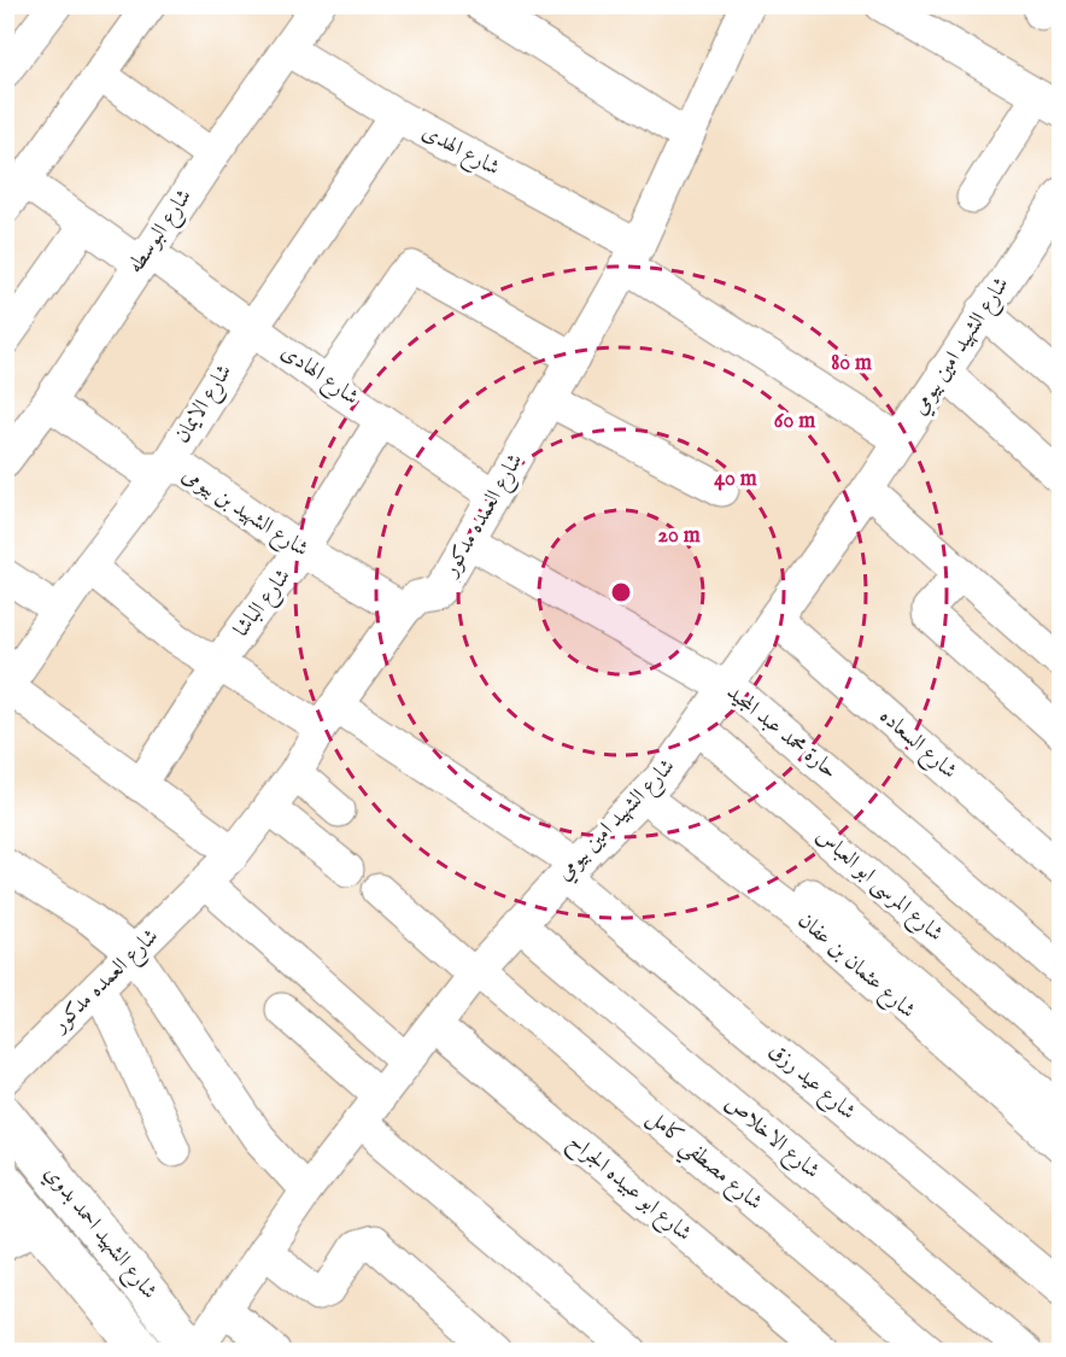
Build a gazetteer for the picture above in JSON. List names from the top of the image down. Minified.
{"streets":{"street":["شارع الهدى","شارع البوسطه","شارع الشهيد امين بيومي","شارع الهادى","شارع الايمان","شارع الشهيد بن بيومى","شارع العمده مدكور","شارع الباشا","حارة محمد عبد المجيد","شارع السعاده","شارع المرسى ابو العباس","شارع عثمان بن عفان","شارع عيد رزق","شارع الاخلاص","شارع مصطفي كامل","شارع ابو عبيده الجراح","شارع الشهيد احمد بدوي"]},"crossings":[["شارع الهدى","شارع البوسطه"],["شارع الهدى","شارع الشهيد امين بيومي"],["شارع الهدى","شارع الايمان"],["شارع الهدى","شارع العمده مدكور"],["شارع البوسطه","شارع الهادى"],["شارع البوسطه","شارع الشهيد بن بيومى"],["شارع الشهيد امين بيومي","حارة محمد عبد المجيد"],["شارع الشهيد امين بيومي","شارع السعاده"],["شارع الشهيد امين بيومي","شارع المرسى ابو العباس"],["شارع الشهيد امين بيومي","شارع عثمان بن عفان"],["شارع الشهيد امين بيومي","شارع عيد رزق"],["شارع الشهيد امين بيومي","شارع الاخلاص"],["شارع الشهيد امين بيومي","شارع مصطفي كامل"],["شارع الشهيد امين بيومي","شارع ابو عبيده الجراح"],["شارع الشهيد امين بيومي","شارع الشهيد احمد بدوي"],["شارع الهادى","شارع الايمان"],["شارع الهادى","شارع العمده مدكور"],["شارع الهادى","شارع الباشا"],["شارع الايمان","شارع الشهيد بن بيومى"],["شارع الايمان","شارع عيد رزق"],["شارع الشهيد بن بيومى","شارع العمده مدكور"],["شارع الشهيد بن بيومى","شارع الباشا"],["شارع العمده مدكور","حارة محمد عبد المجيد"],["شارع العمده مدكور","شارع عيد رزق"],["شارع الباشا","شارع عيد رزق"]],"rings":["80 m","60 m","40 m","20 m"]}
